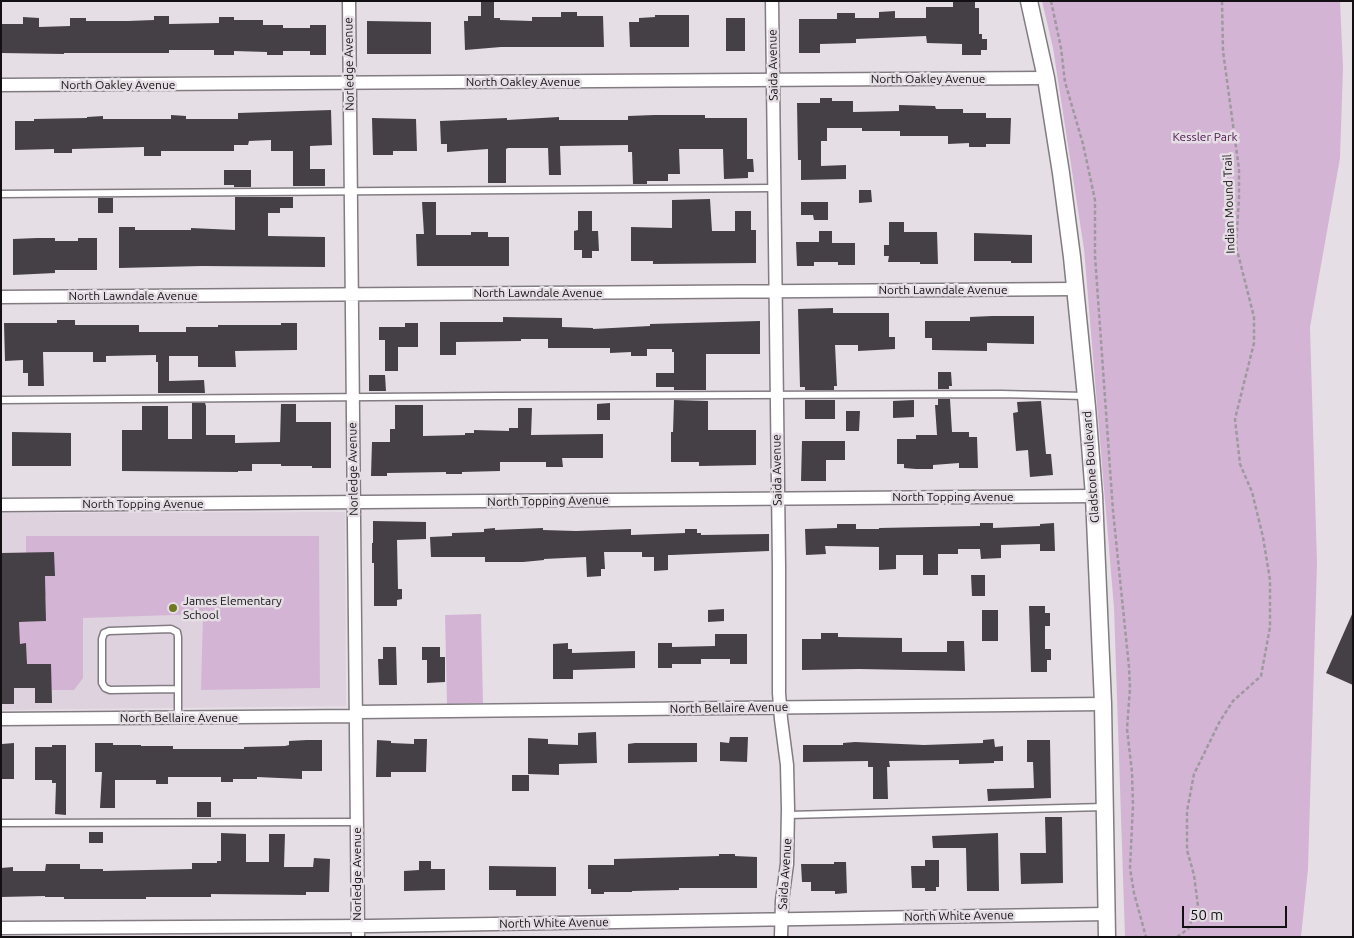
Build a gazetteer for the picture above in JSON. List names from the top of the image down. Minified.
{"streets":{"street":["Norledge Avenue","Saida Avenue","North Oakley Avenue","North Lawndale Avenue","Gladstone Boulevard","North Topping Avenue","North Bellaire Avenue","North White Avenue"],"path":["Indian Mound Trail"]},"crossings":[["Norledge Avenue","North Oakley Avenue"],["Norledge Avenue","North Lawndale Avenue"],["Norledge Avenue","North Topping Avenue"],["Norledge Avenue","North Bellaire Avenue"],["Norledge Avenue","North White Avenue"],["Saida Avenue","North Oakley Avenue"],["Saida Avenue","North Lawndale Avenue"],["Saida Avenue","North Topping Avenue"],["Saida Avenue","North Bellaire Avenue"],["Saida Avenue","North White Avenue"],["North Oakley Avenue","Gladstone Boulevard"],["North Lawndale Avenue","Gladstone Boulevard"],["Gladstone Boulevard","North Topping Avenue"],["Gladstone Boulevard","North Bellaire Avenue"],["Gladstone Boulevard","North White Avenue"]],"parks":["Kessler Park"],"places":["James Elementary School"],"scale_bar":"50 m"}
